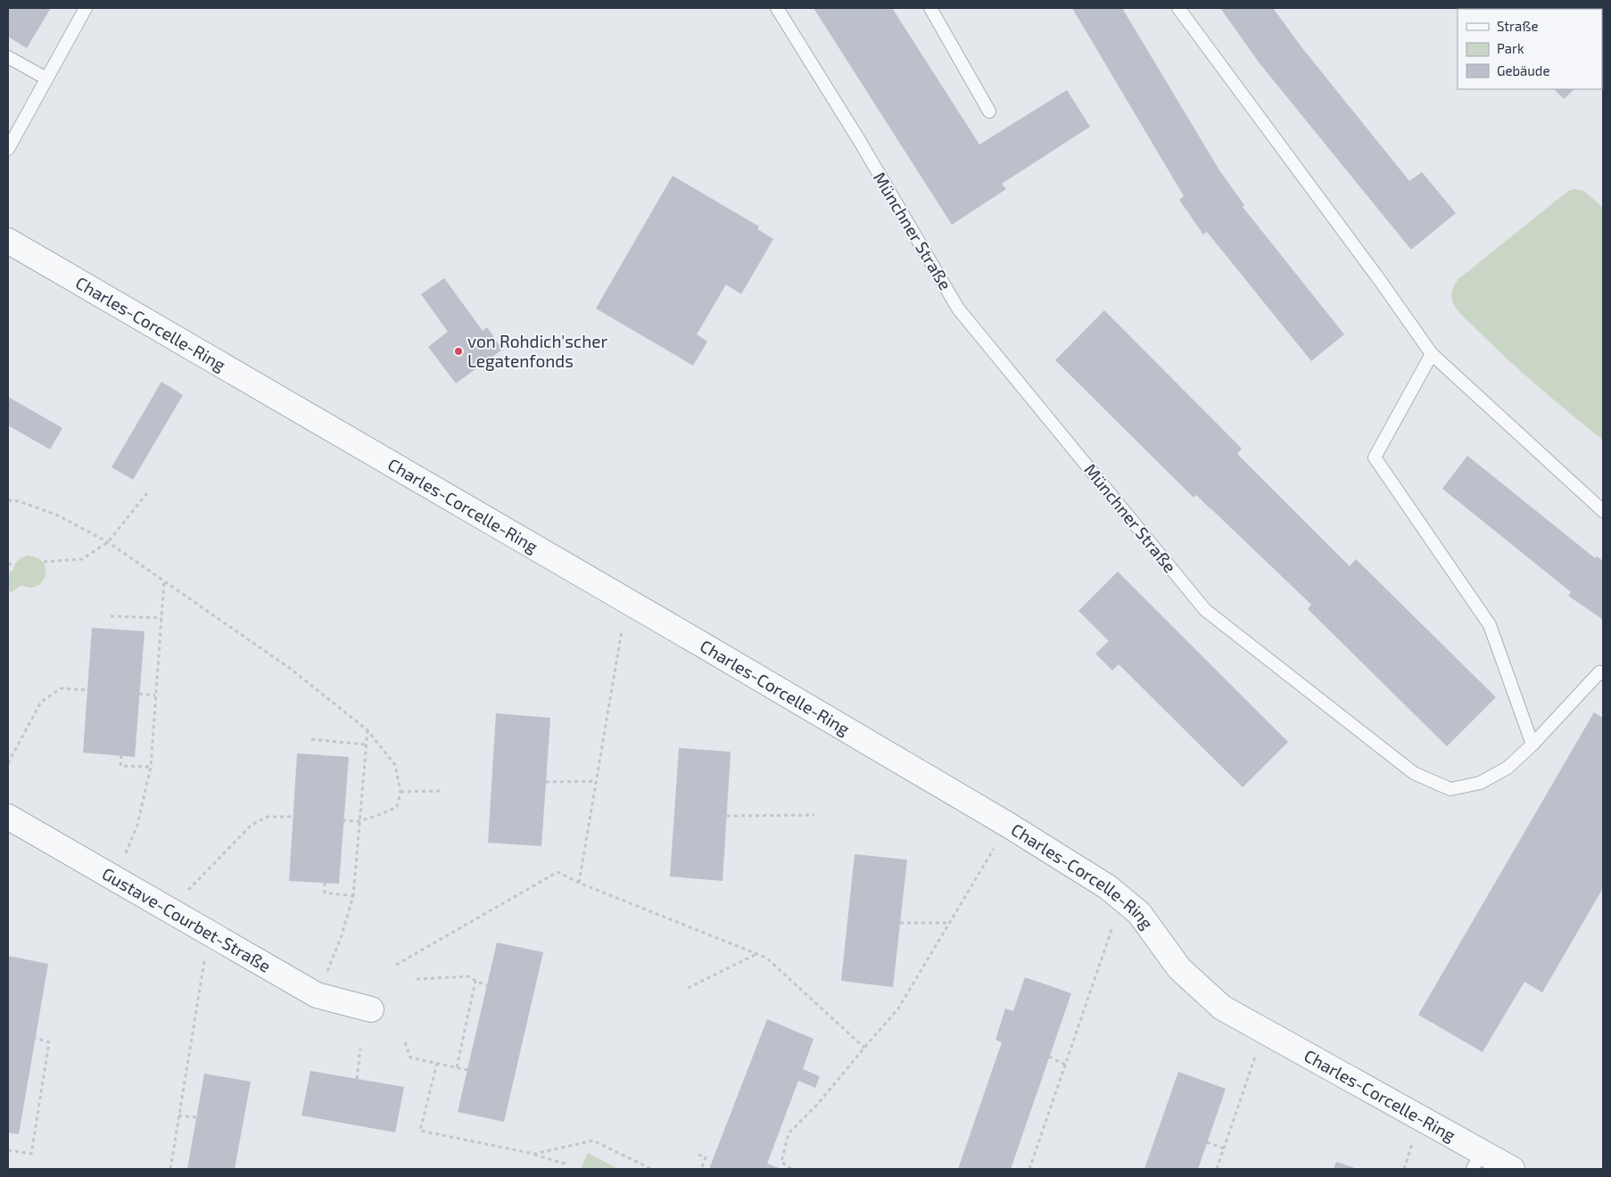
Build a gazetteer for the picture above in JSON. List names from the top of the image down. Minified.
{"streets":{"street":["Charles-Corcelle-Ring","Gustave-Courbet-Straße"],"lane":["Münchner Straße"]},"places":["von Rohdich'scher Legatenfonds"],"legend":["Straße","Park","Gebäude"]}
